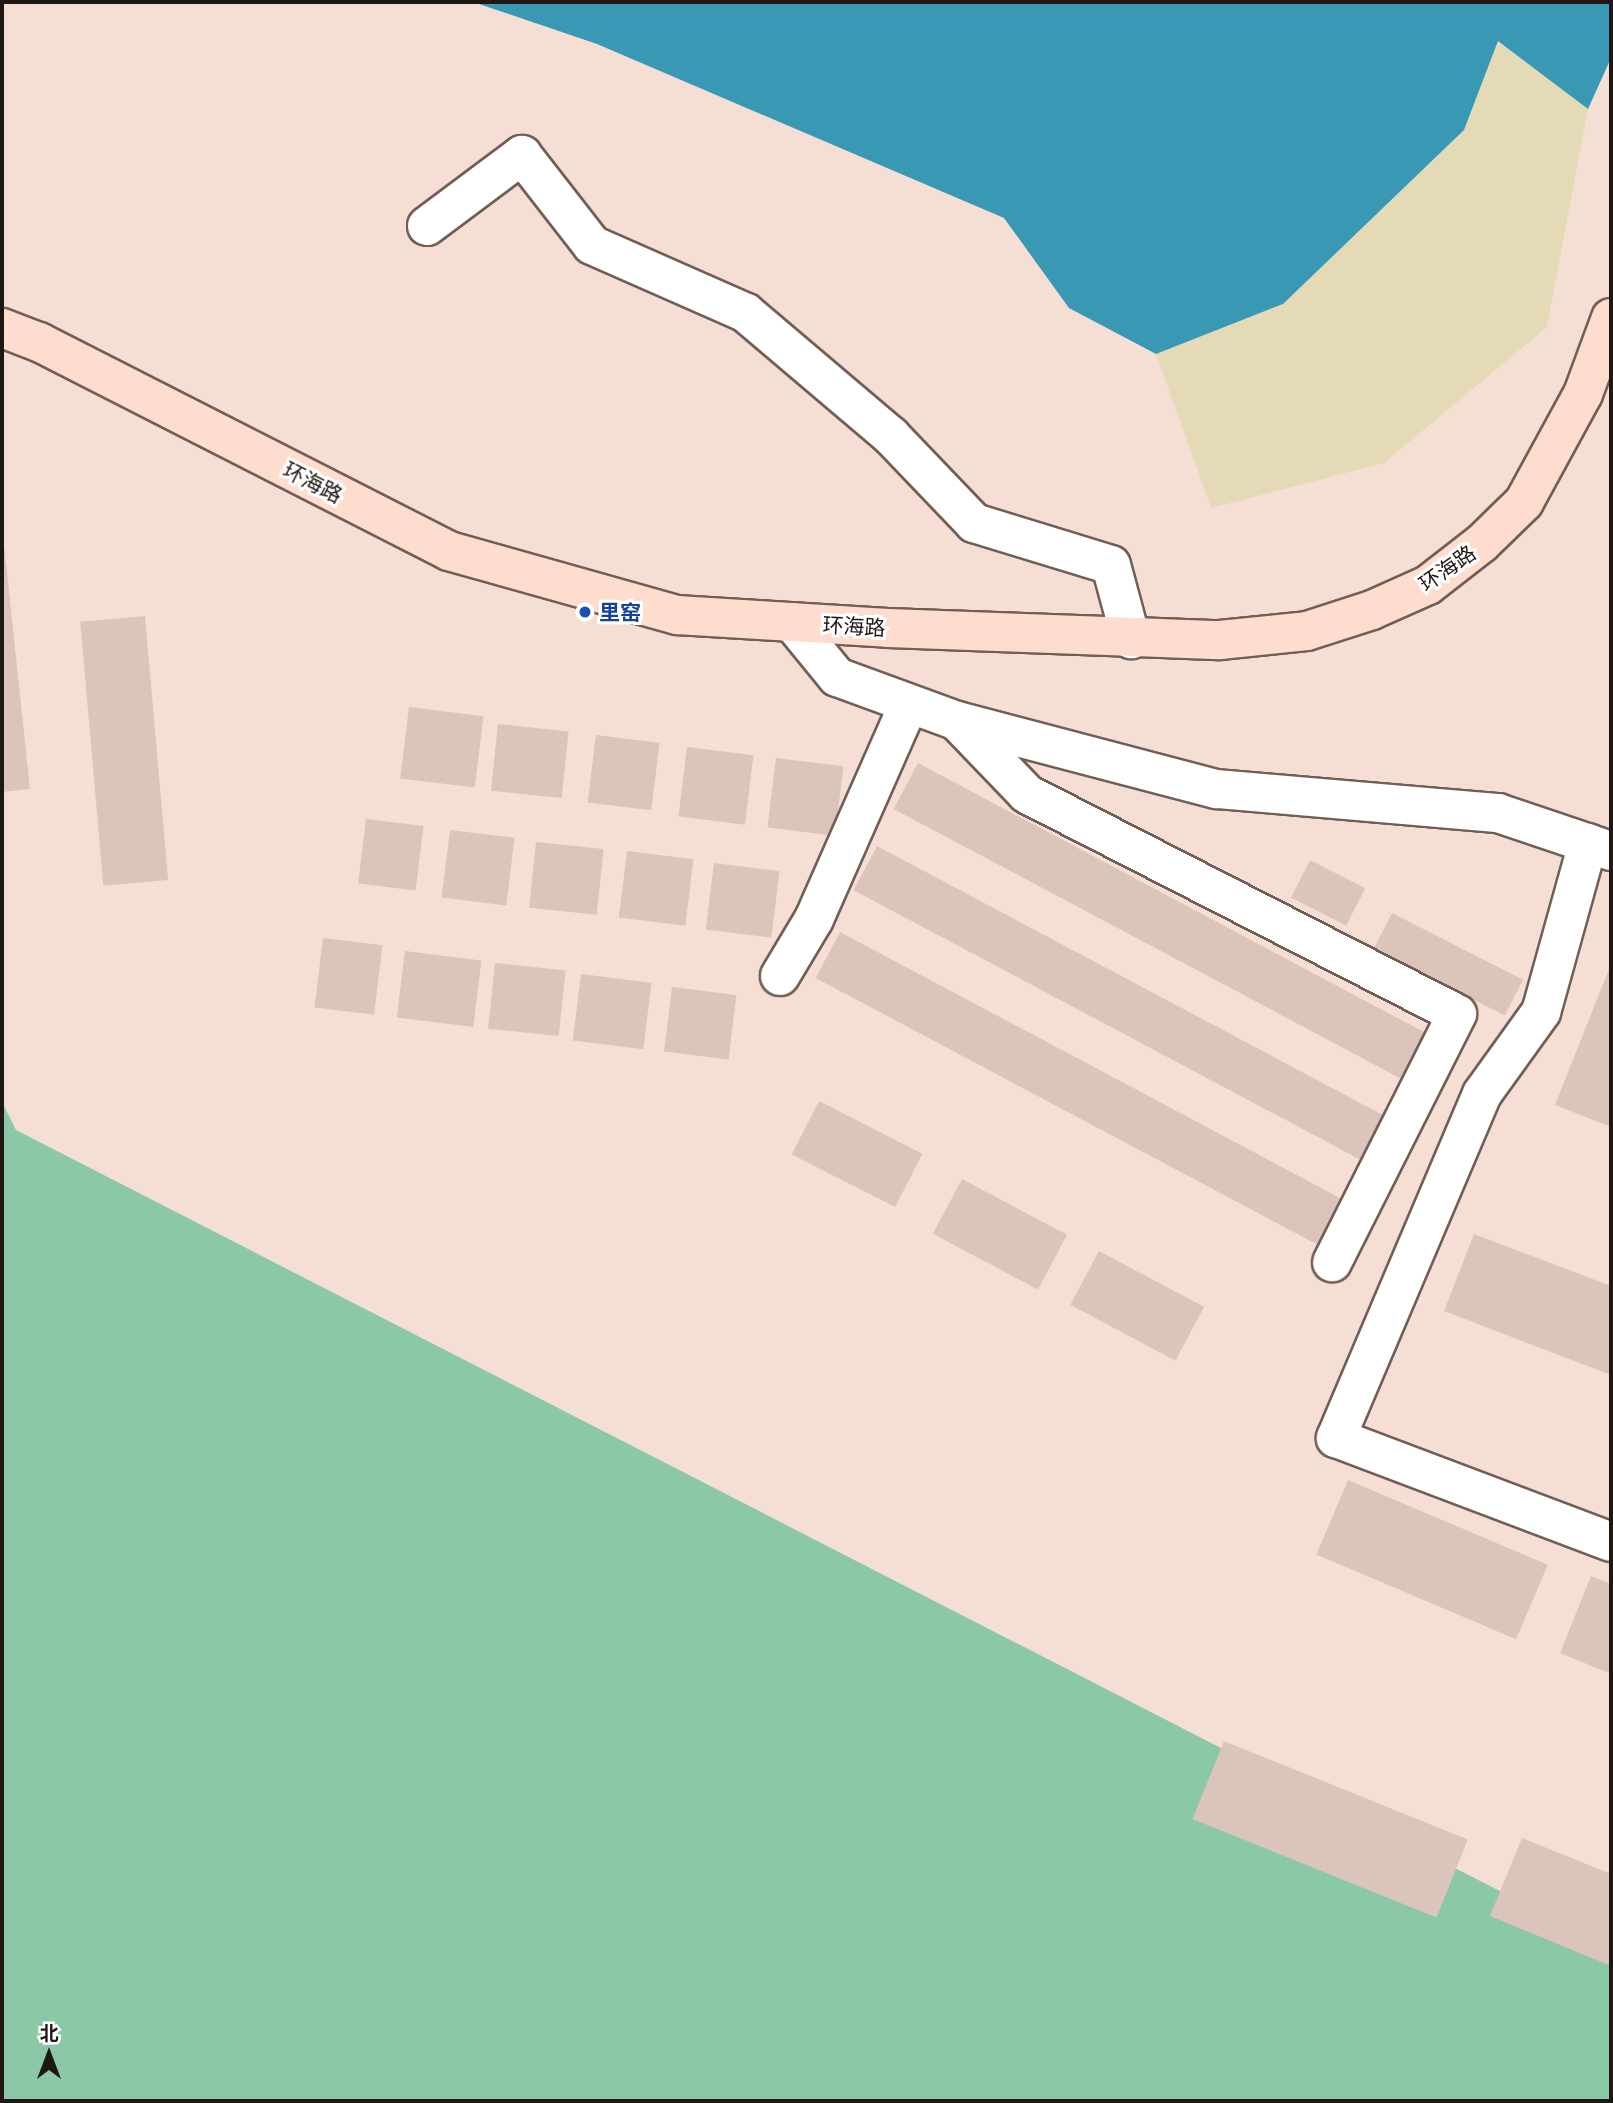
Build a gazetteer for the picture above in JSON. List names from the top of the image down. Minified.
{"streets":{"main road":["环海路"]},"places":["里窑"],"north":"top"}
